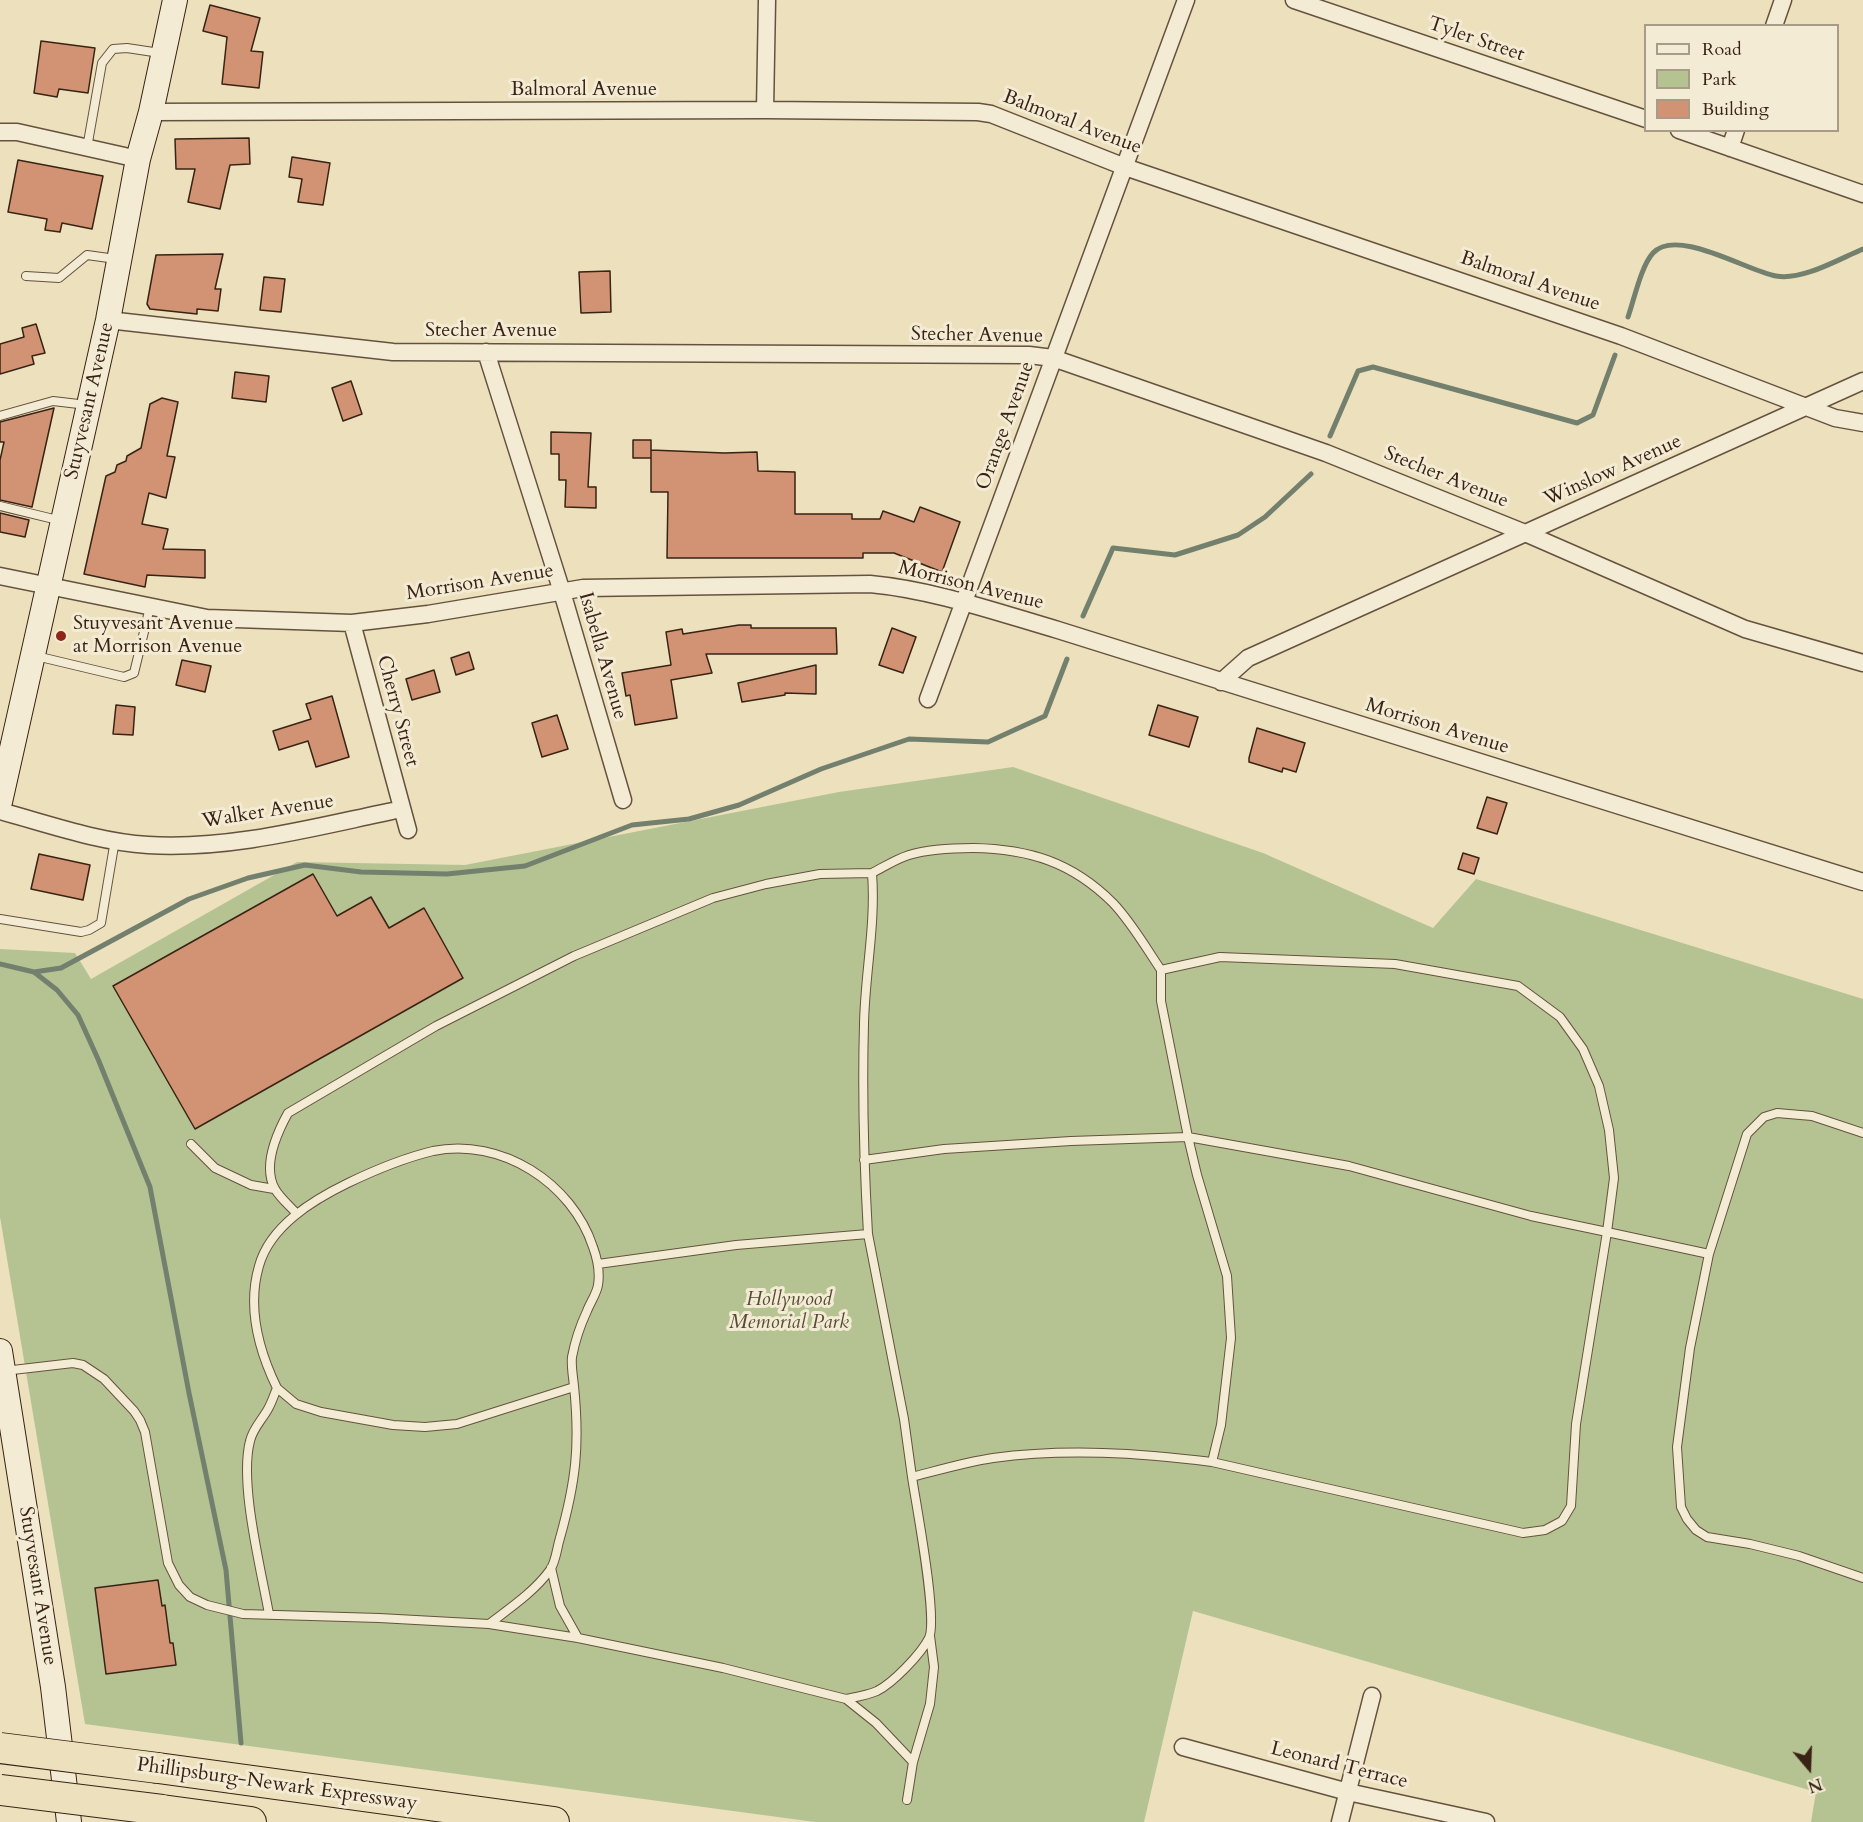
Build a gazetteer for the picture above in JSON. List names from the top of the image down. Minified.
{"streets":{"highway":["Phillipsburg-Newark Expressway"],"main road":["Stuyvesant Avenue"],"street":["Tyler Street","Balmoral Avenue","Stecher Avenue","Orange Avenue","Winslow Avenue","Morrison Avenue","Isabella Avenue","Cherry Street","Walker Avenue","Leonard Terrace"]},"crossings":[["Balmoral Avenue","Stuyvesant Avenue"],["Balmoral Avenue","Orange Avenue"],["Balmoral Avenue","Winslow Avenue"],["Stecher Avenue","Stuyvesant Avenue"],["Stecher Avenue","Orange Avenue"],["Stecher Avenue","Winslow Avenue"],["Stecher Avenue","Isabella Avenue"],["Stuyvesant Avenue","Morrison Avenue"],["Orange Avenue","Morrison Avenue"],["Winslow Avenue","Morrison Avenue"],["Morrison Avenue","Isabella Avenue"],["Morrison Avenue","Cherry Street"],["Cherry Street","Walker Avenue"]],"parks":["Hollywood Memorial Park"],"places":["Stuyvesant Avenue at Morrison Avenue"],"legend":["Road","Park","Building"],"north":"bottom"}
